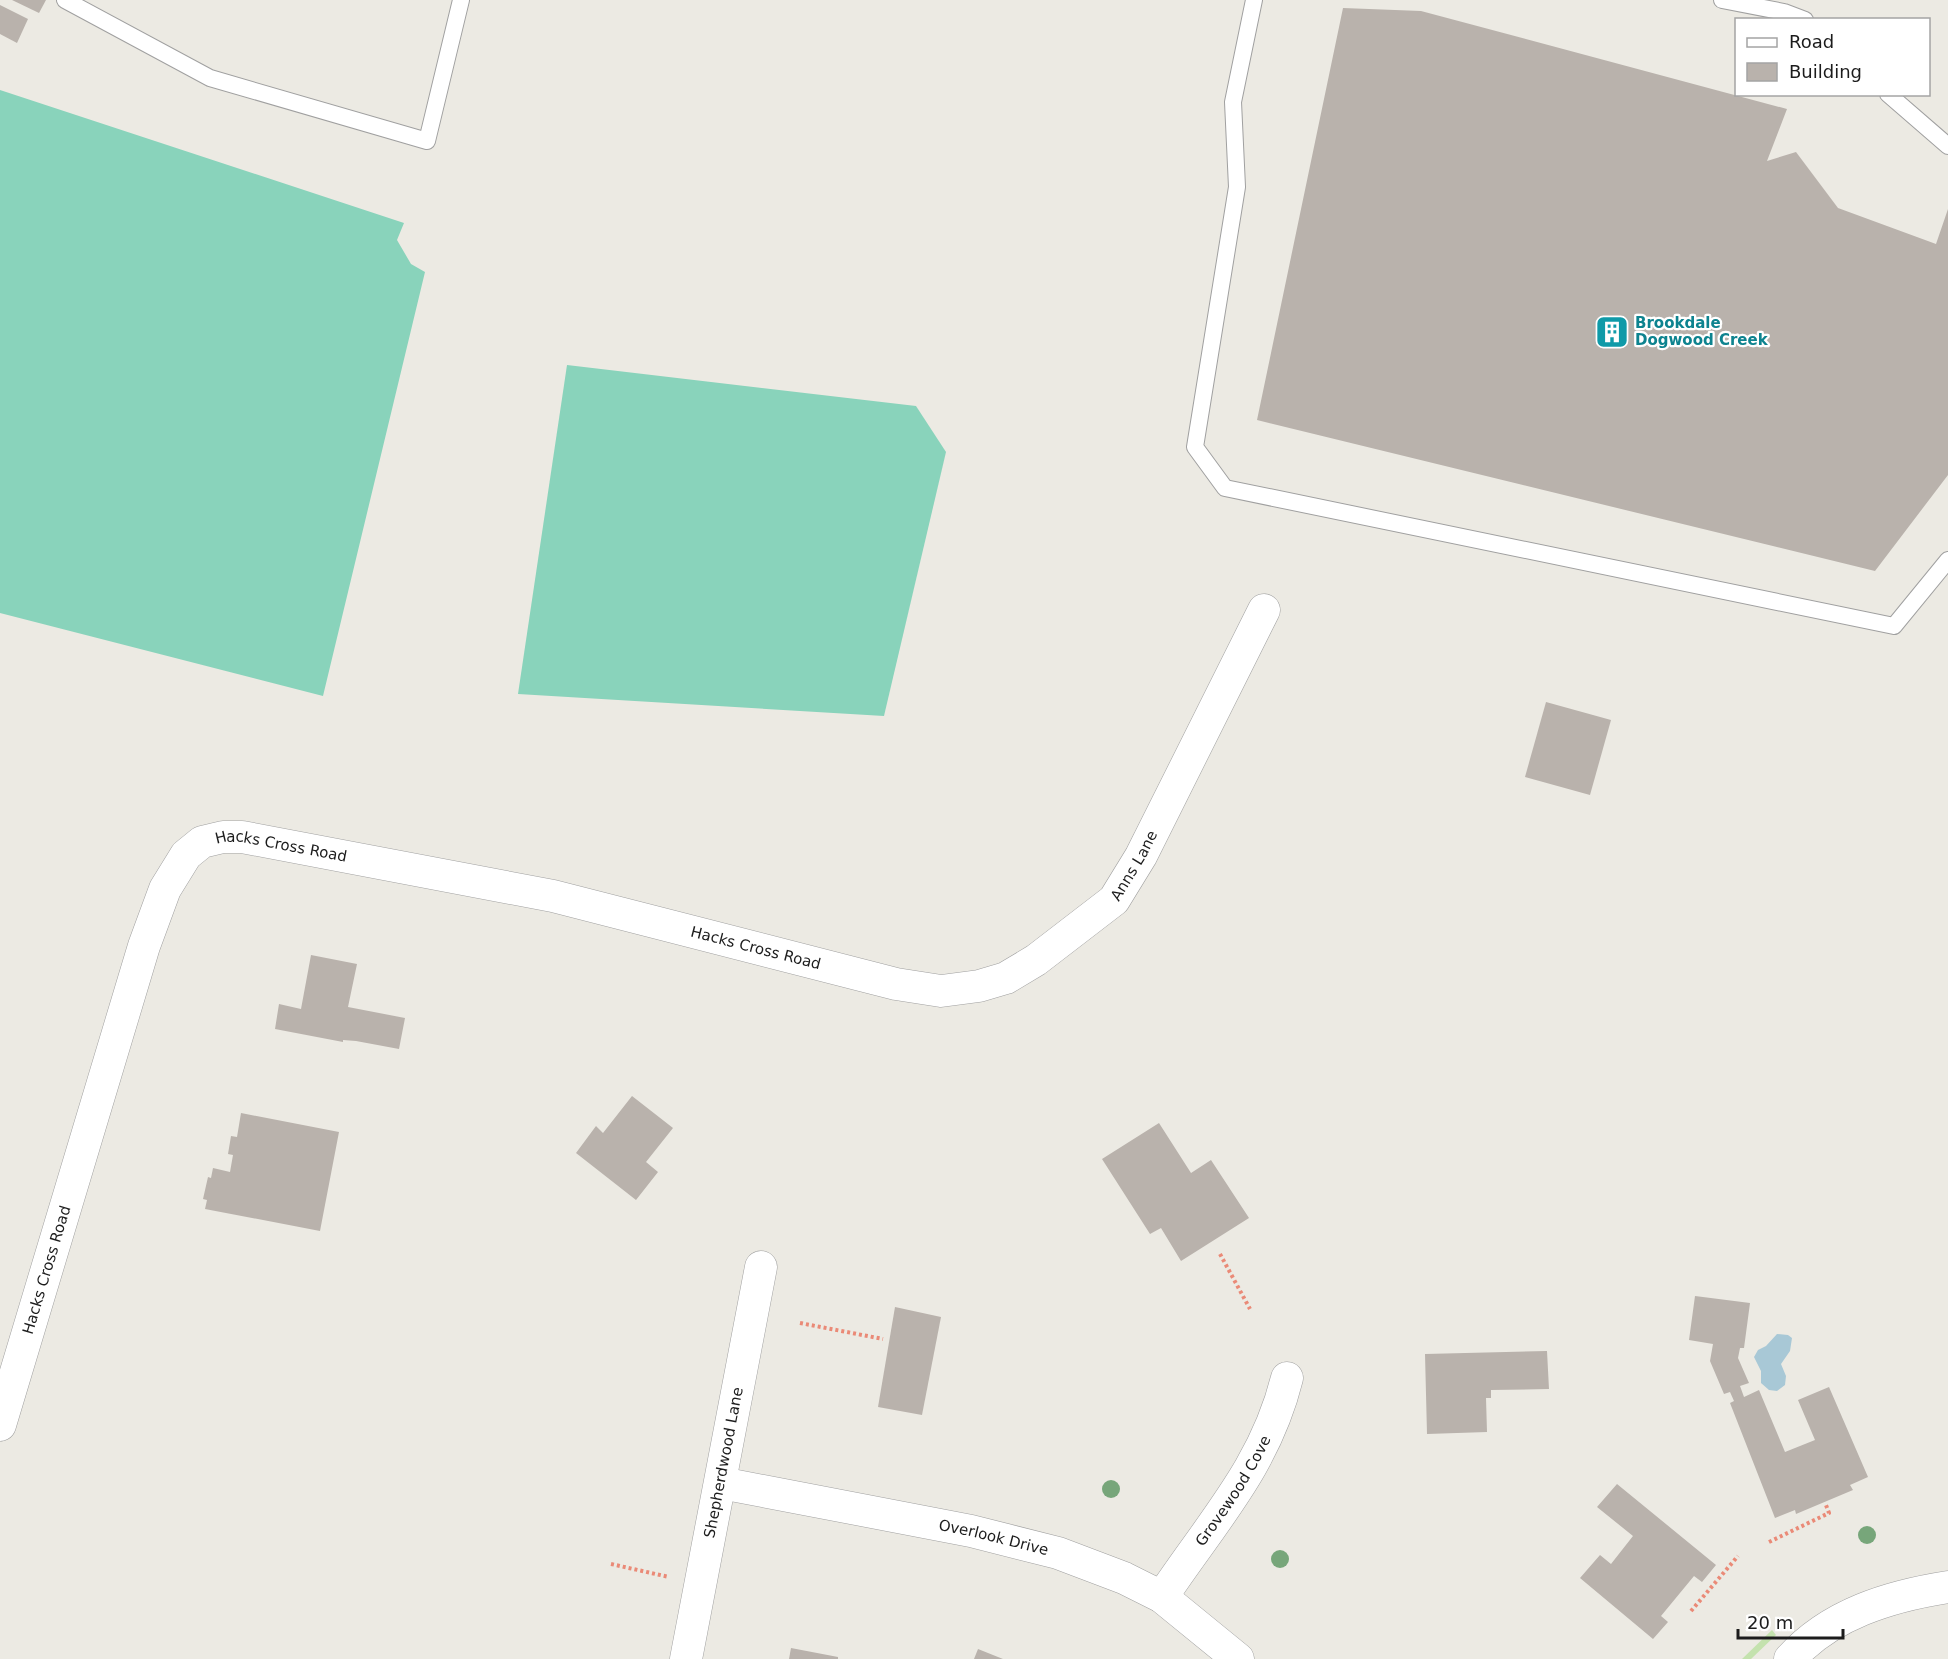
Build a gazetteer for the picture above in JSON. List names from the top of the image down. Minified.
{"streets":{"street":["Hacks Cross Road","Anns Lane","Shepherdwood Lane","Grovewood Cove","Overlook Drive"]},"crossings":[["Hacks Cross Road","Anns Lane"],["Shepherdwood Lane","Overlook Drive"],["Grovewood Cove","Overlook Drive"]],"places":{"building":["Brookdale Dogwood Creek"]},"legend":["Road","Building"],"scale_bar":"20 m"}
